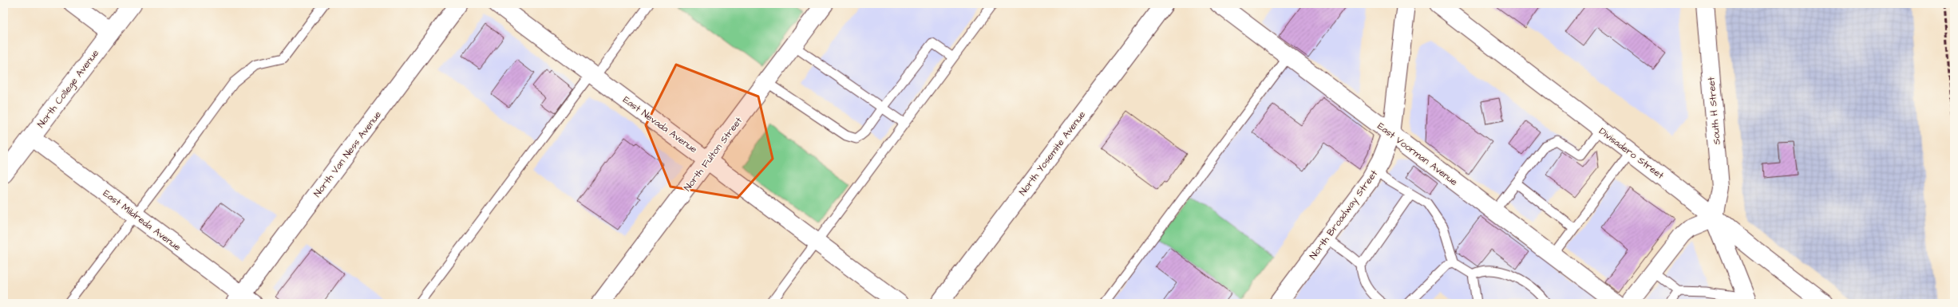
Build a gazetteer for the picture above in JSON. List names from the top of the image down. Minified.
{"streets":{"street":["North College Avenue","South H Street","East Nevada Avenue","North Yosemite Avenue","Divisadero Street","North Van Ness Avenue","North Fulton Street","East Voorman Avenue","North Broadway Street","East Mildreda Avenue"]},"crossings":[["North College Avenue","East Mildreda Avenue"],["South H Street","Divisadero Street"],["East Nevada Avenue","North Fulton Street"],["North Van Ness Avenue","East Mildreda Avenue"],["East Voorman Avenue","North Broadway Street"]]}
